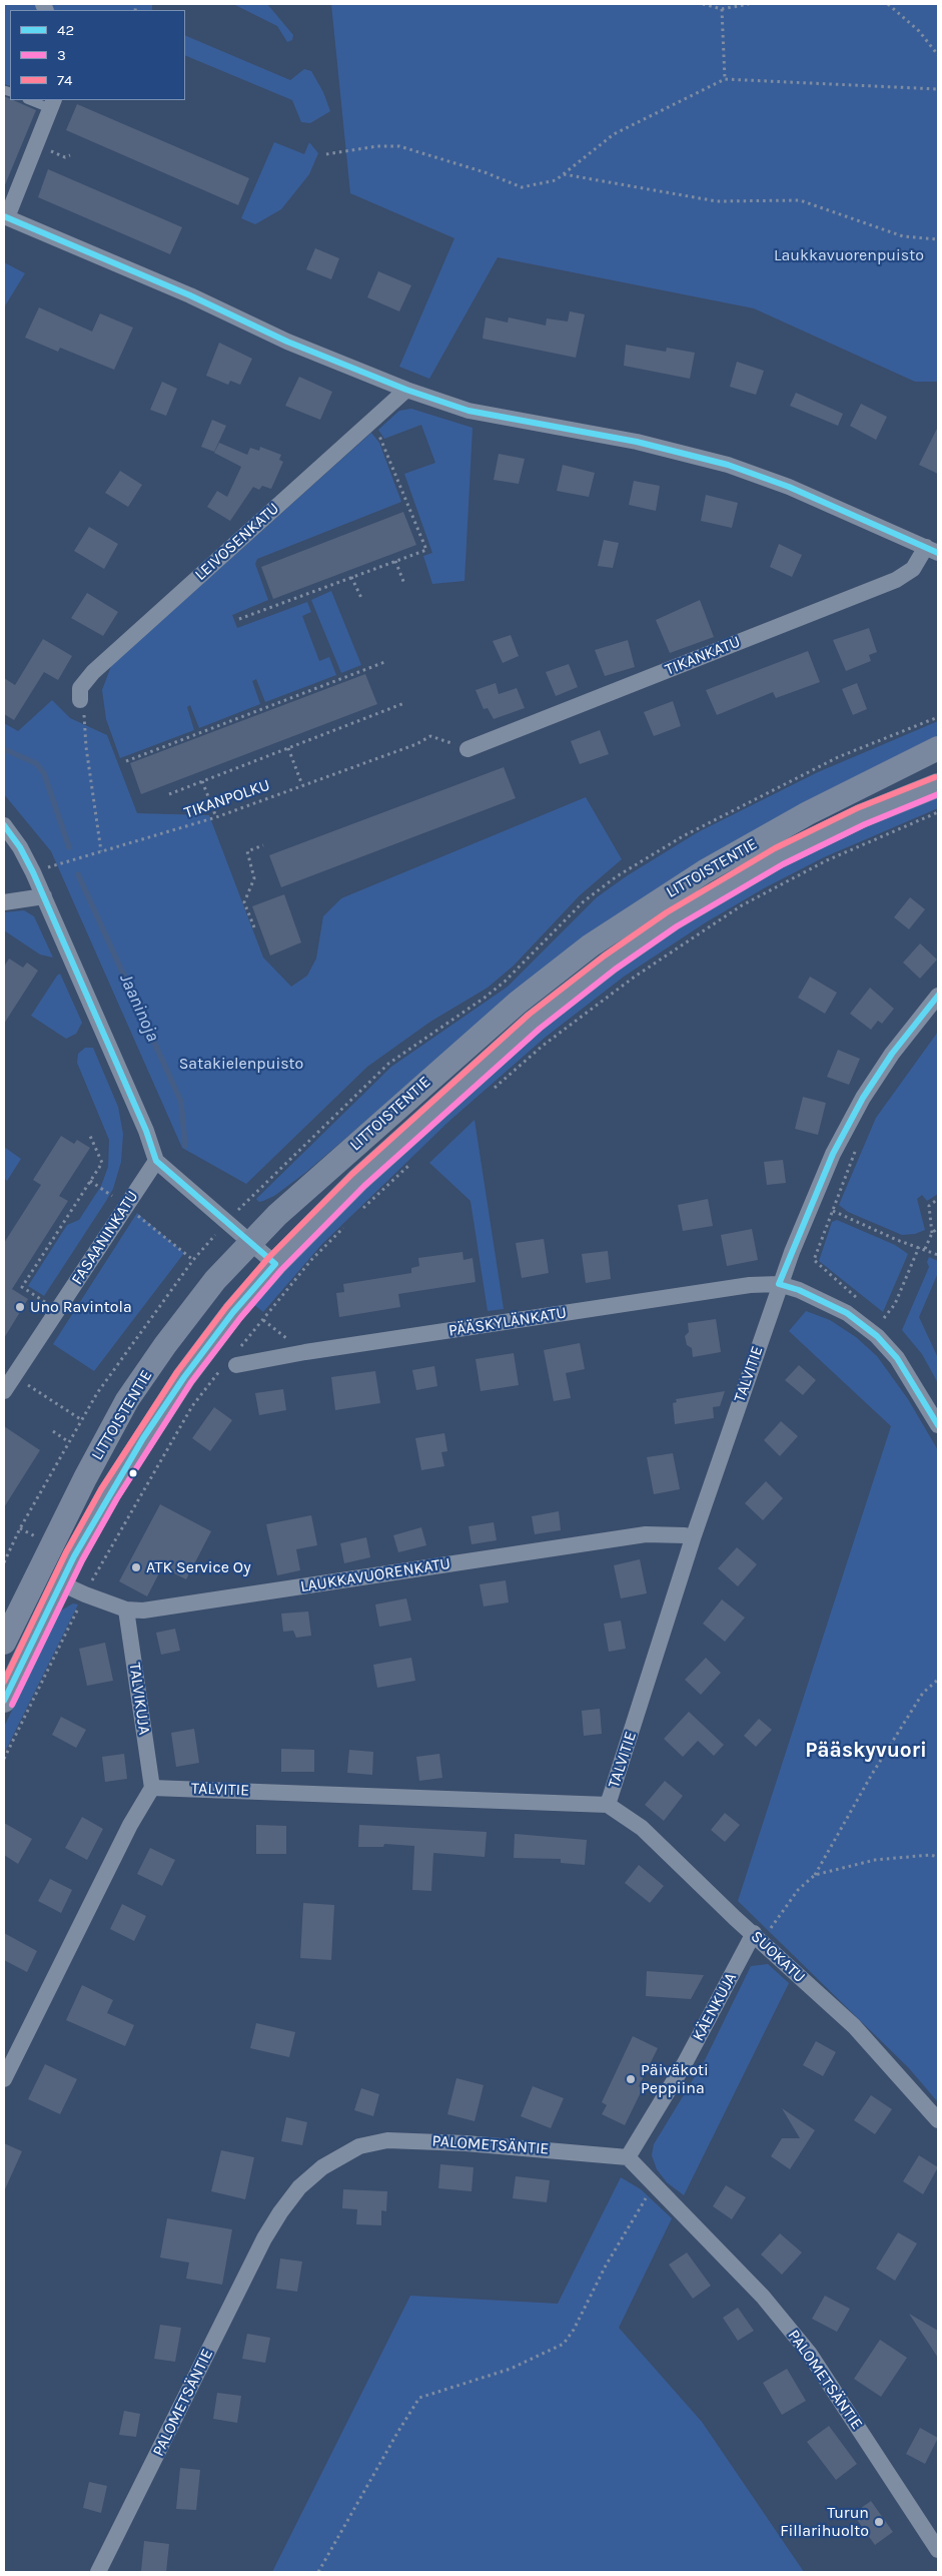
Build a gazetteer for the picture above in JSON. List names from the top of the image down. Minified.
{"streets":{"main road":["LITTOISTENTIE"],"street":["LEIVOSENKATU","TIKANKATU","FASAANINKATU","PÄÄSKYLÄNKATU","TALVITIE","LAUKKAVUORENKATU","TALVIKUJA","SUOKATU","KÄENKUJA","PALOMETSÄNTIE"],"path":["TIKANPOLKU"]},"crossings":[["TIKANKATU","TIKANPOLKU"],["LITTOISTENTIE","LAUKKAVUORENKATU"],["PÄÄSKYLÄNKATU","TALVITIE"],["TALVITIE","LAUKKAVUORENKATU"],["TALVITIE","TALVIKUJA"],["TALVITIE","SUOKATU"],["LAUKKAVUORENKATU","TALVIKUJA"],["SUOKATU","KÄENKUJA"],["KÄENKUJA","PALOMETSÄNTIE"]],"districts":["Pääskyvuori"],"water":["Jaaninoja"],"parks":["Laukkavuorenpuisto","Satakielenpuisto"],"places":["Uno Ravintola","ATK Service Oy","Päiväkoti Peppiina","Turun Fillarihuolto"],"lines":["transit line 42","transit line 74","transit line 3"],"legend":["42","3","74"]}
